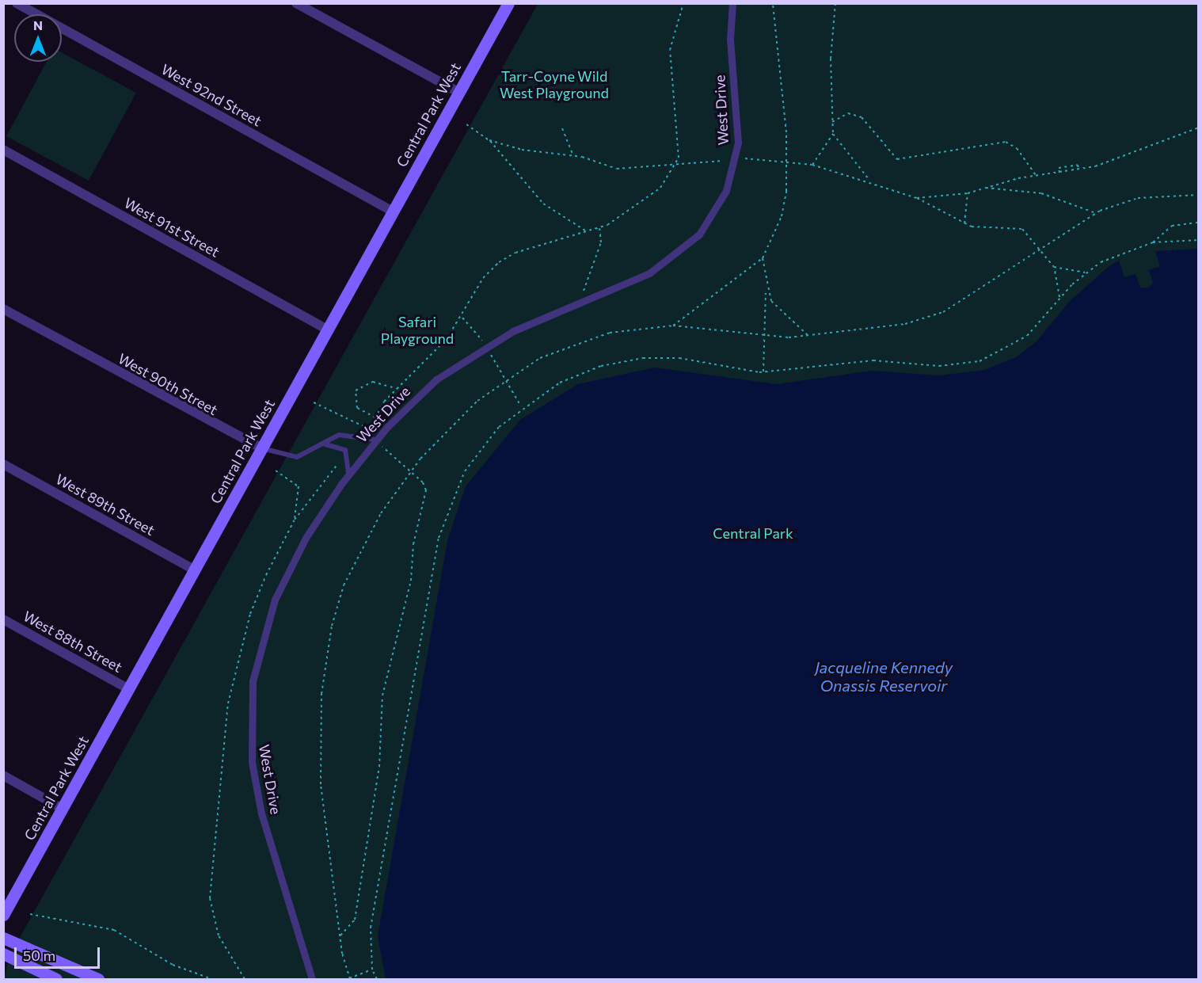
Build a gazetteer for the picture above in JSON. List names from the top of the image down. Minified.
{"streets":{"main road":["Central Park West"],"street":["West 92nd Street","West Drive","West 91st Street","West 90th Street","West 89th Street","West 88th Street"]},"crossings":[["West 92nd Street","Central Park West"],["West Drive","West 90th Street"],["Central Park West","West 91st Street"],["Central Park West","West 90th Street"],["Central Park West","West 89th Street"],["Central Park West","West 88th Street"]],"water":["Jacqueline Kennedy Onassis Reservoir"],"parks":["Tarr-Coyne Wild West Playground","Safari Playground","Central Park"],"scale_bar":"50 m","north":"top"}
